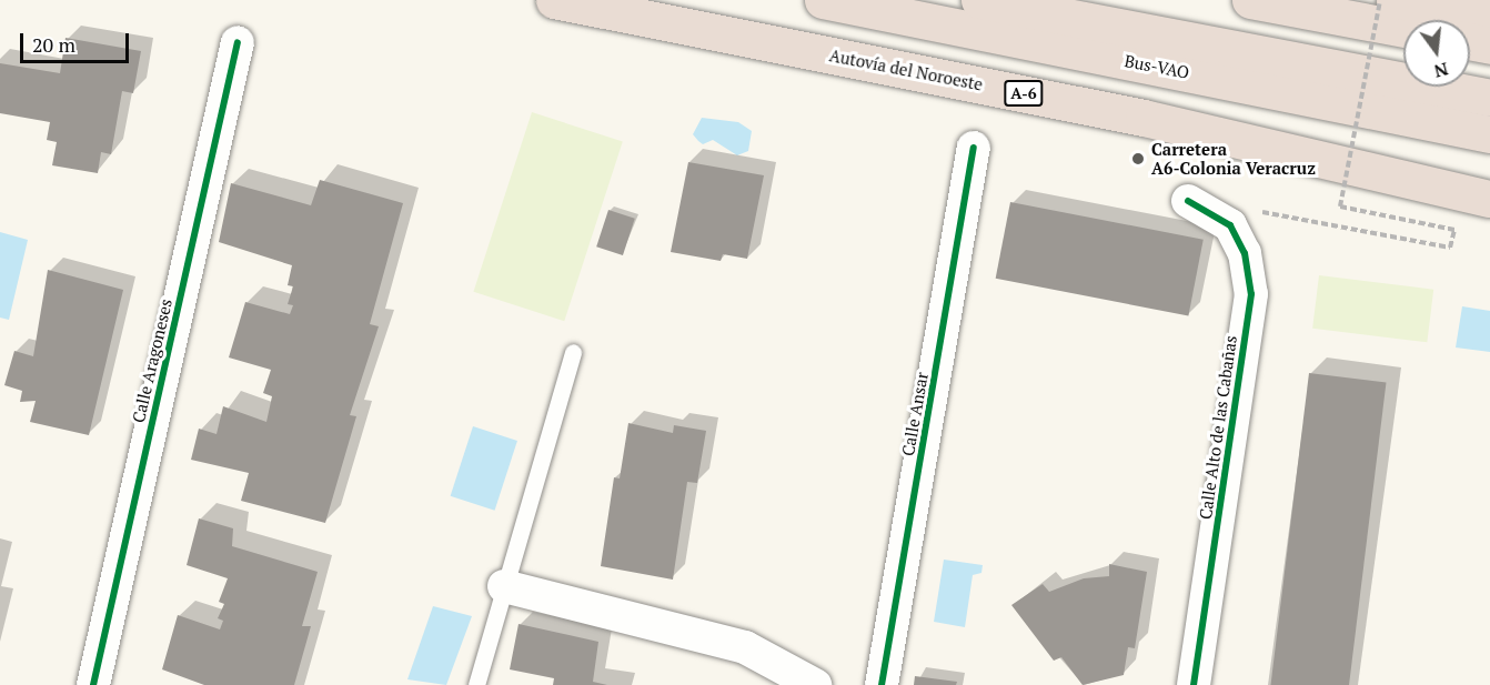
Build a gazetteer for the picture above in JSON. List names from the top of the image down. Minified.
{"streets":{"highway":["Bus-VAO","Autovía del Noroeste","A-6"],"street":["Calle Aragoneses","Calle Ansar","Calle Alto de las Cabañas"]},"places":["Carretera A6-Colonia Veracruz"],"scale_bar":"20 m","north":"bottom"}
